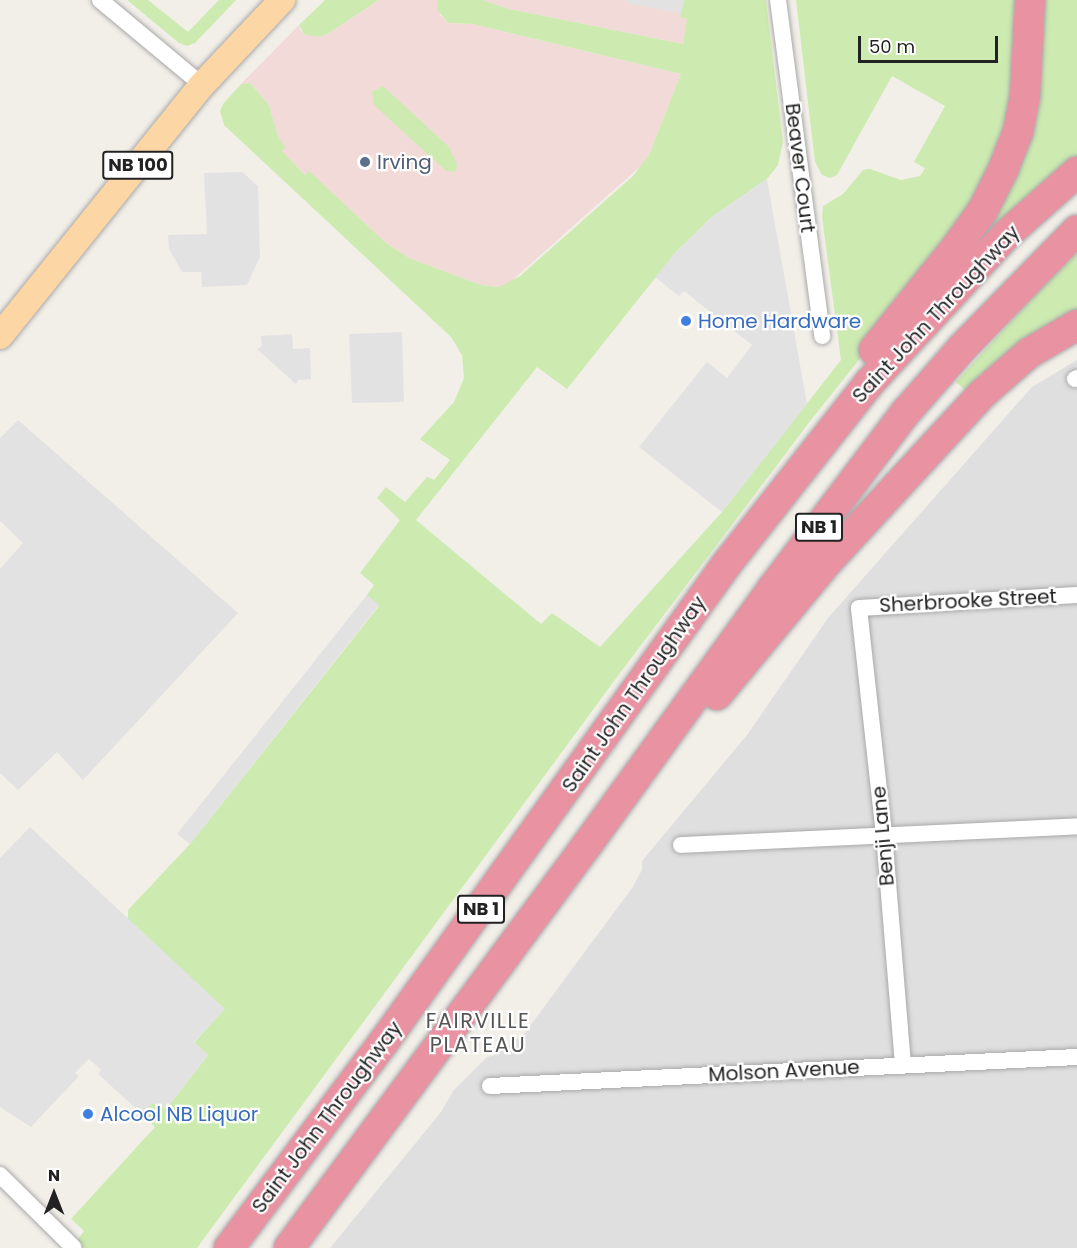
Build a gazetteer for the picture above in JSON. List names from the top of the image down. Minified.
{"streets":{"highway":["Saint John Throughway","NB 1"],"main road":["NB 100"],"street":["Beaver Court","Sherbrooke Street","Benji Lane","Molson Avenue"]},"crossings":[["Sherbrooke Street","Benji Lane"],["Benji Lane","Molson Avenue"]],"districts":["FAIRVILLE PLATEAU"],"places":["Irving","Home Hardware","Alcool NB Liquor"],"scale_bar":"50 m","north":"top"}
